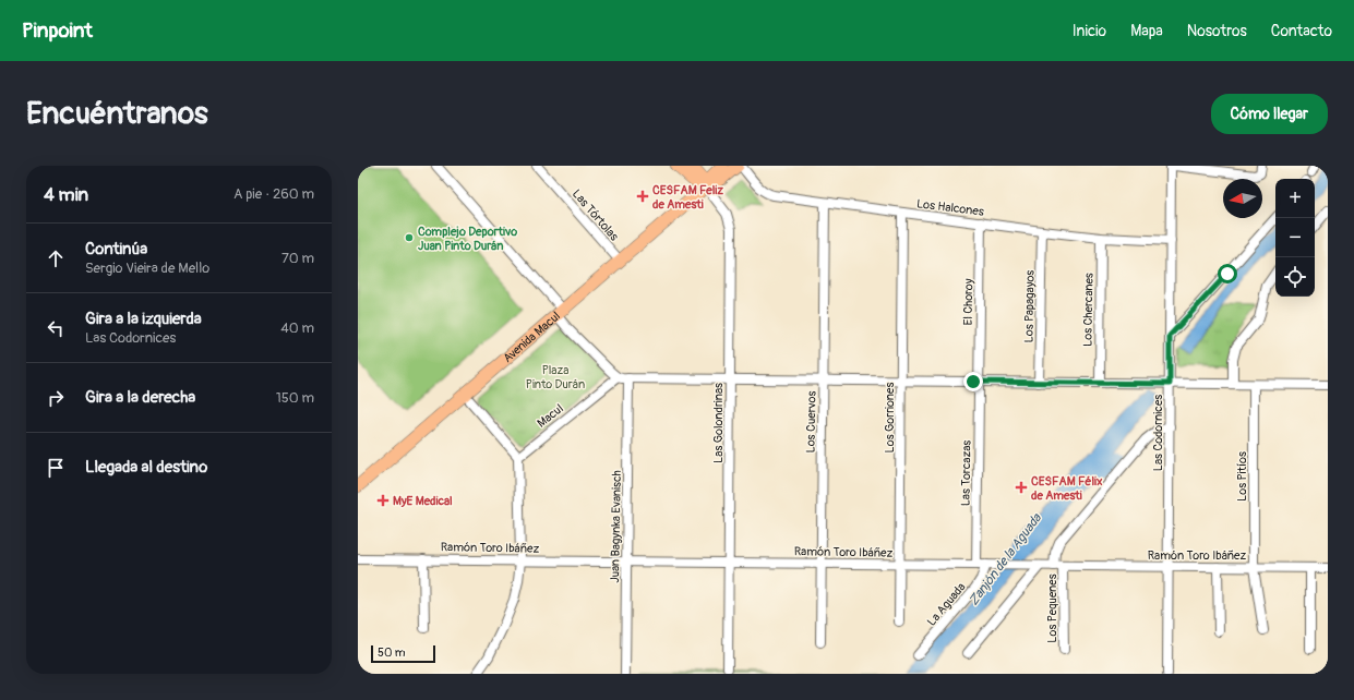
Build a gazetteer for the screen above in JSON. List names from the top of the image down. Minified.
{"streets":{"main road":["Avenida Macul"],"street":["Los Halcones","Las Tórtolas","El Choroy","Los Papagayos","Los Chercanes","Macul","Los Gorriones","Los Cuervos","Las Golondrinas","Las Codornices","Las Torcazas","Los Pitíos","Juan Bagynka Evanisch","Ramón Toro Ibáñez","La Aguada","Los Pequenes"]},"crossings":[["Los Halcones","El Choroy"],["Los Halcones","Los Papagayos"],["Los Halcones","Los Chercanes"],["Los Halcones","Avenida Macul"],["Los Halcones","Los Gorriones"],["Los Halcones","Los Cuervos"],["Los Halcones","Las Codornices"],["Las Tórtolas","Avenida Macul"],["El Choroy","Las Torcazas"],["Avenida Macul","Las Golondrinas"],["Los Gorriones","Ramón Toro Ibáñez"],["Los Cuervos","Ramón Toro Ibáñez"],["Las Golondrinas","Ramón Toro Ibáñez"],["Las Codornices","Ramón Toro Ibáñez"],["Las Torcazas","Ramón Toro Ibáñez"],["Los Pitíos","Ramón Toro Ibáñez"],["Juan Bagynka Evanisch","Ramón Toro Ibáñez"],["Ramón Toro Ibáñez","La Aguada"],["Ramón Toro Ibáñez","Los Pequenes"]],"water":["Zanjón de la Aguada"],"parks":["Plaza Pinto Durán"],"places":{"health":["CESFAM Feliz de Amesti","CESFAM Félix de Amesti","MyE Medical"],"other":["Complejo Deportivo Juan Pinto Durán"]},"scale_bar":"50 m","north":"left","page":{"header":"Pinpoint","nav":["Inicio","Mapa","Nosotros","Contacto"],"buttons":"Cómo llegar","title":"Encuéntranos","heading":["4 min","A pie · 260 m"],"map_buttons":["+","−"],"list":[["Continúa","Sergio Vieira de Mello","70 m"],["Gira a la izquierda","Las Codornices","40 m"],["Gira a la derecha","150 m"],"Llegada al destino"],"scale":"50 m"}}
